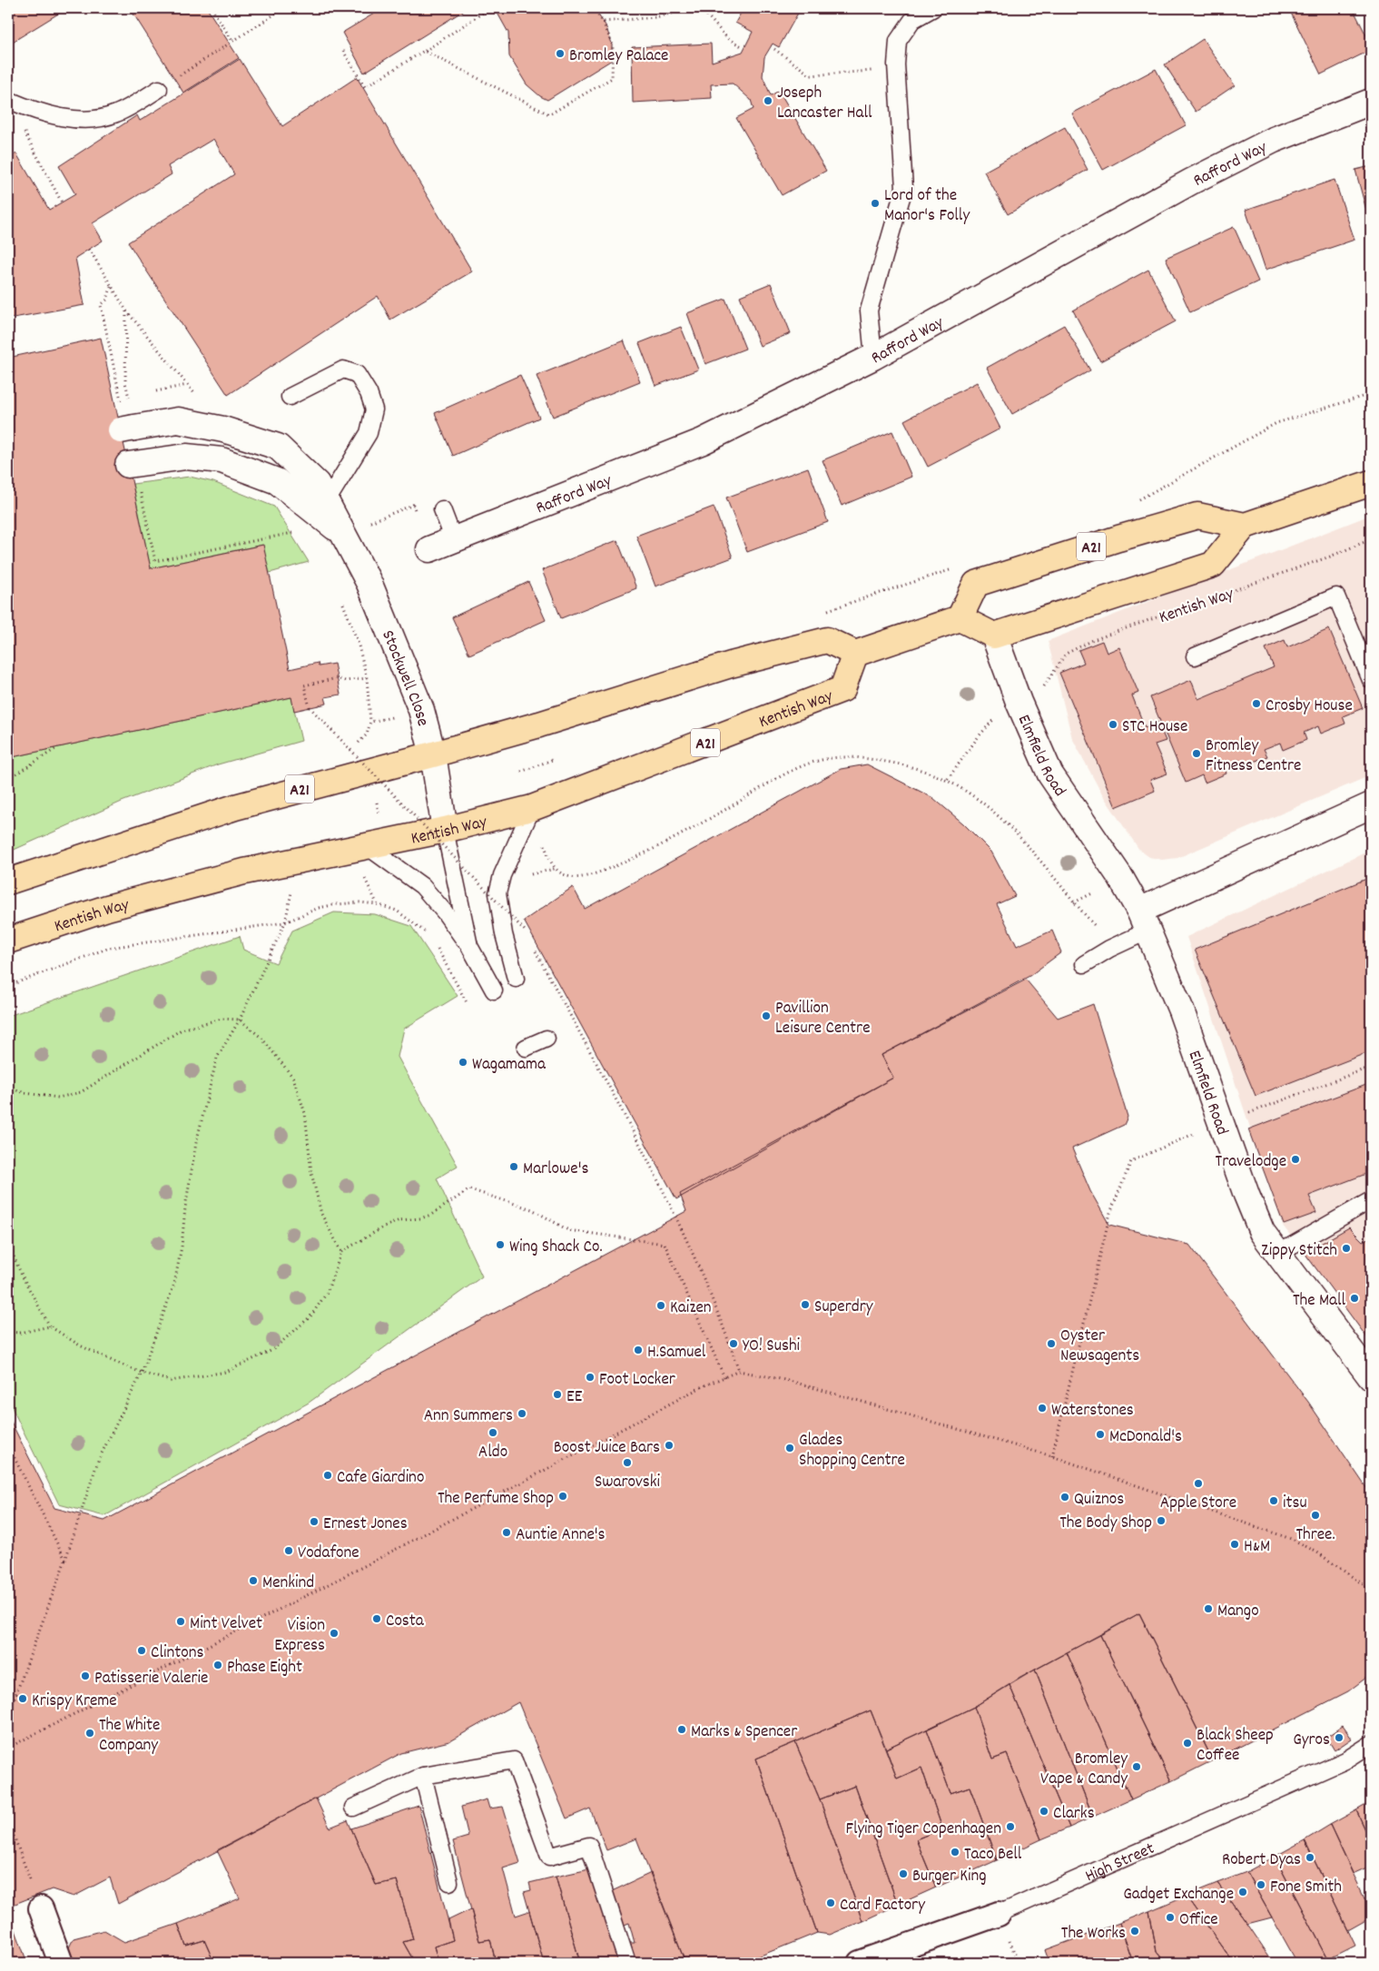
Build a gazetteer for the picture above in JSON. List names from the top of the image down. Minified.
{"streets":{"main road":["A21","Kentish Way"],"street":["Rafford Way","Stockwell Close","Elmfield Road","High Street"]},"crossings":[["A21","Kentish Way"],["A21","Stockwell Close"],["Kentish Way","Stockwell Close"],["Kentish Way","Elmfield Road"]],"places":["Bromley Palace","Joseph Lancaster Hall","Lord of the Manor's Folly","Crosby House","STC House","Bromley Fitness Centre","Pavillion Leisure Centre","Wagamama","Travelodge","Marlowe's","Wing Shack Co.","Zippy Stitch","The Mall","Superdry","Kaizen","YO! Sushi","Oyster Newsagents","H.Samuel","Foot Locker","EE","Waterstones","Ann Summers","Aldo","McDonald's","Boost Juice Bars","Glades Shopping Centre","Swarovski","Cafe Giardino","Apple Store","The Perfume Shop","Quiznos","itsu","Three.","The Body Shop","Ernest Jones","Auntie Anne's","H&M","Vodafone","Menkind","Mango","Costa","Mint Velvet","Vision Express","Clintons","Phase Eight","Patisserie Valerie","Krispy Kreme","Marks & Spencer","The White Company","Gyros","Black Sheep Coffee","Bromley Vape & Candy","Clarks","Flying Tiger Copenhagen","Taco Bell","Robert Dyas","Burger King","Fone Smith","Gadget Exchange","Card Factory","Office","The Works"]}
